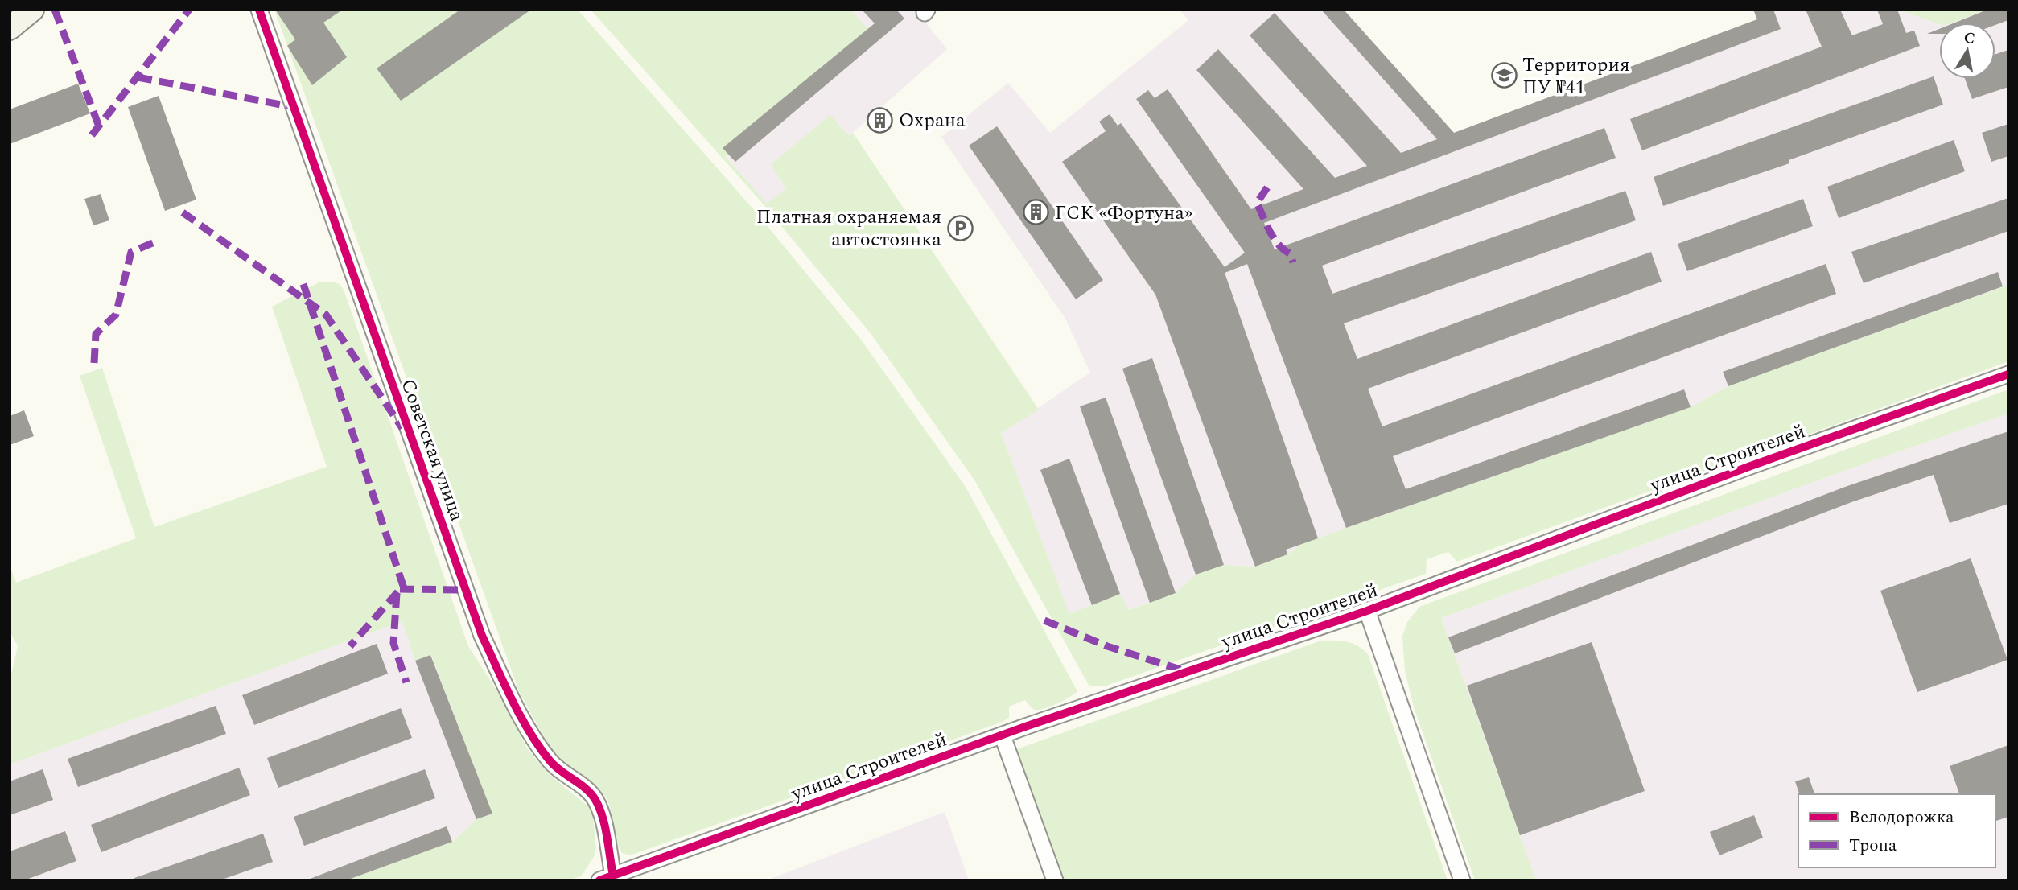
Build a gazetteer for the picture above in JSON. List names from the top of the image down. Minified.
{"streets":{"street":["Советская улица","улица Строителей"]},"crossings":[["Советская улица","улица Строителей"]],"places":{"school or university":["Территория ПУ №41"],"building":["Охрана","ГСК «Фортуна»"],"parking":["Платная охраняемая автостоянка"]},"legend":["Велодорожка","Тропа"],"north":"top"}
